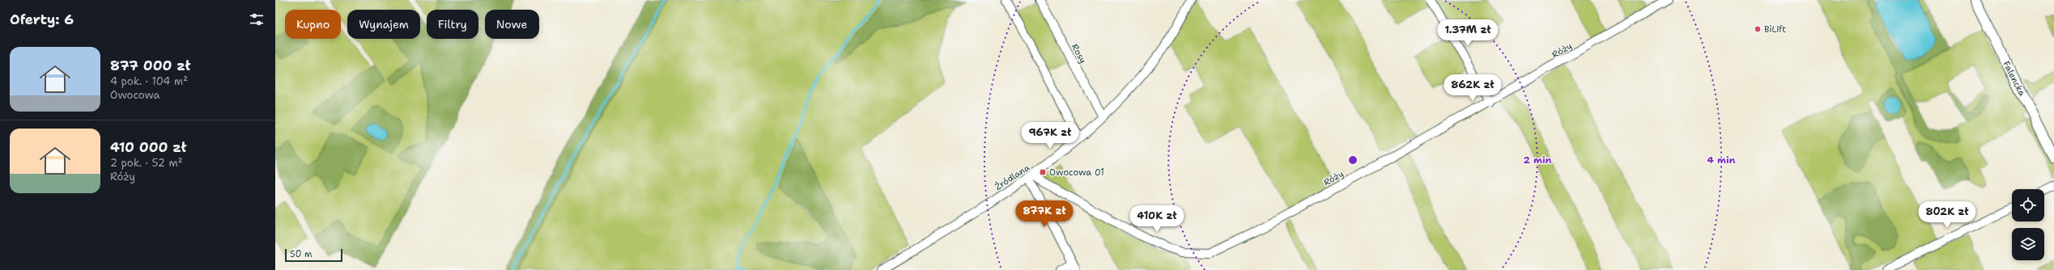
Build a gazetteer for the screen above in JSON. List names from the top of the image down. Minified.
{"streets":{"street":["Róży","Rosy","Falencka","Źródlana"]},"crossings":[["Róży","Źródlana"],["Rosy","Źródlana"]],"places":{"other":["BiLift"],"transit":["Owocowa 01"]},"scale_bar":"50 m","page":{"heading":"Oferty: 6","chip":["Kupno","Wynajem","Filtry","Nowe"],"price":["1.37M zł","862K zł","967K zł","877K zł","802K zł","410K zł"],"list":[{"name":"877 000 zł","note":"4 pok. · 104 m² · Owocowa"},{"name":"410 000 zł","note":"2 pok. · 52 m² · Róży"}],"scale":"50 m"},"rings":["2 min","4 min"]}
